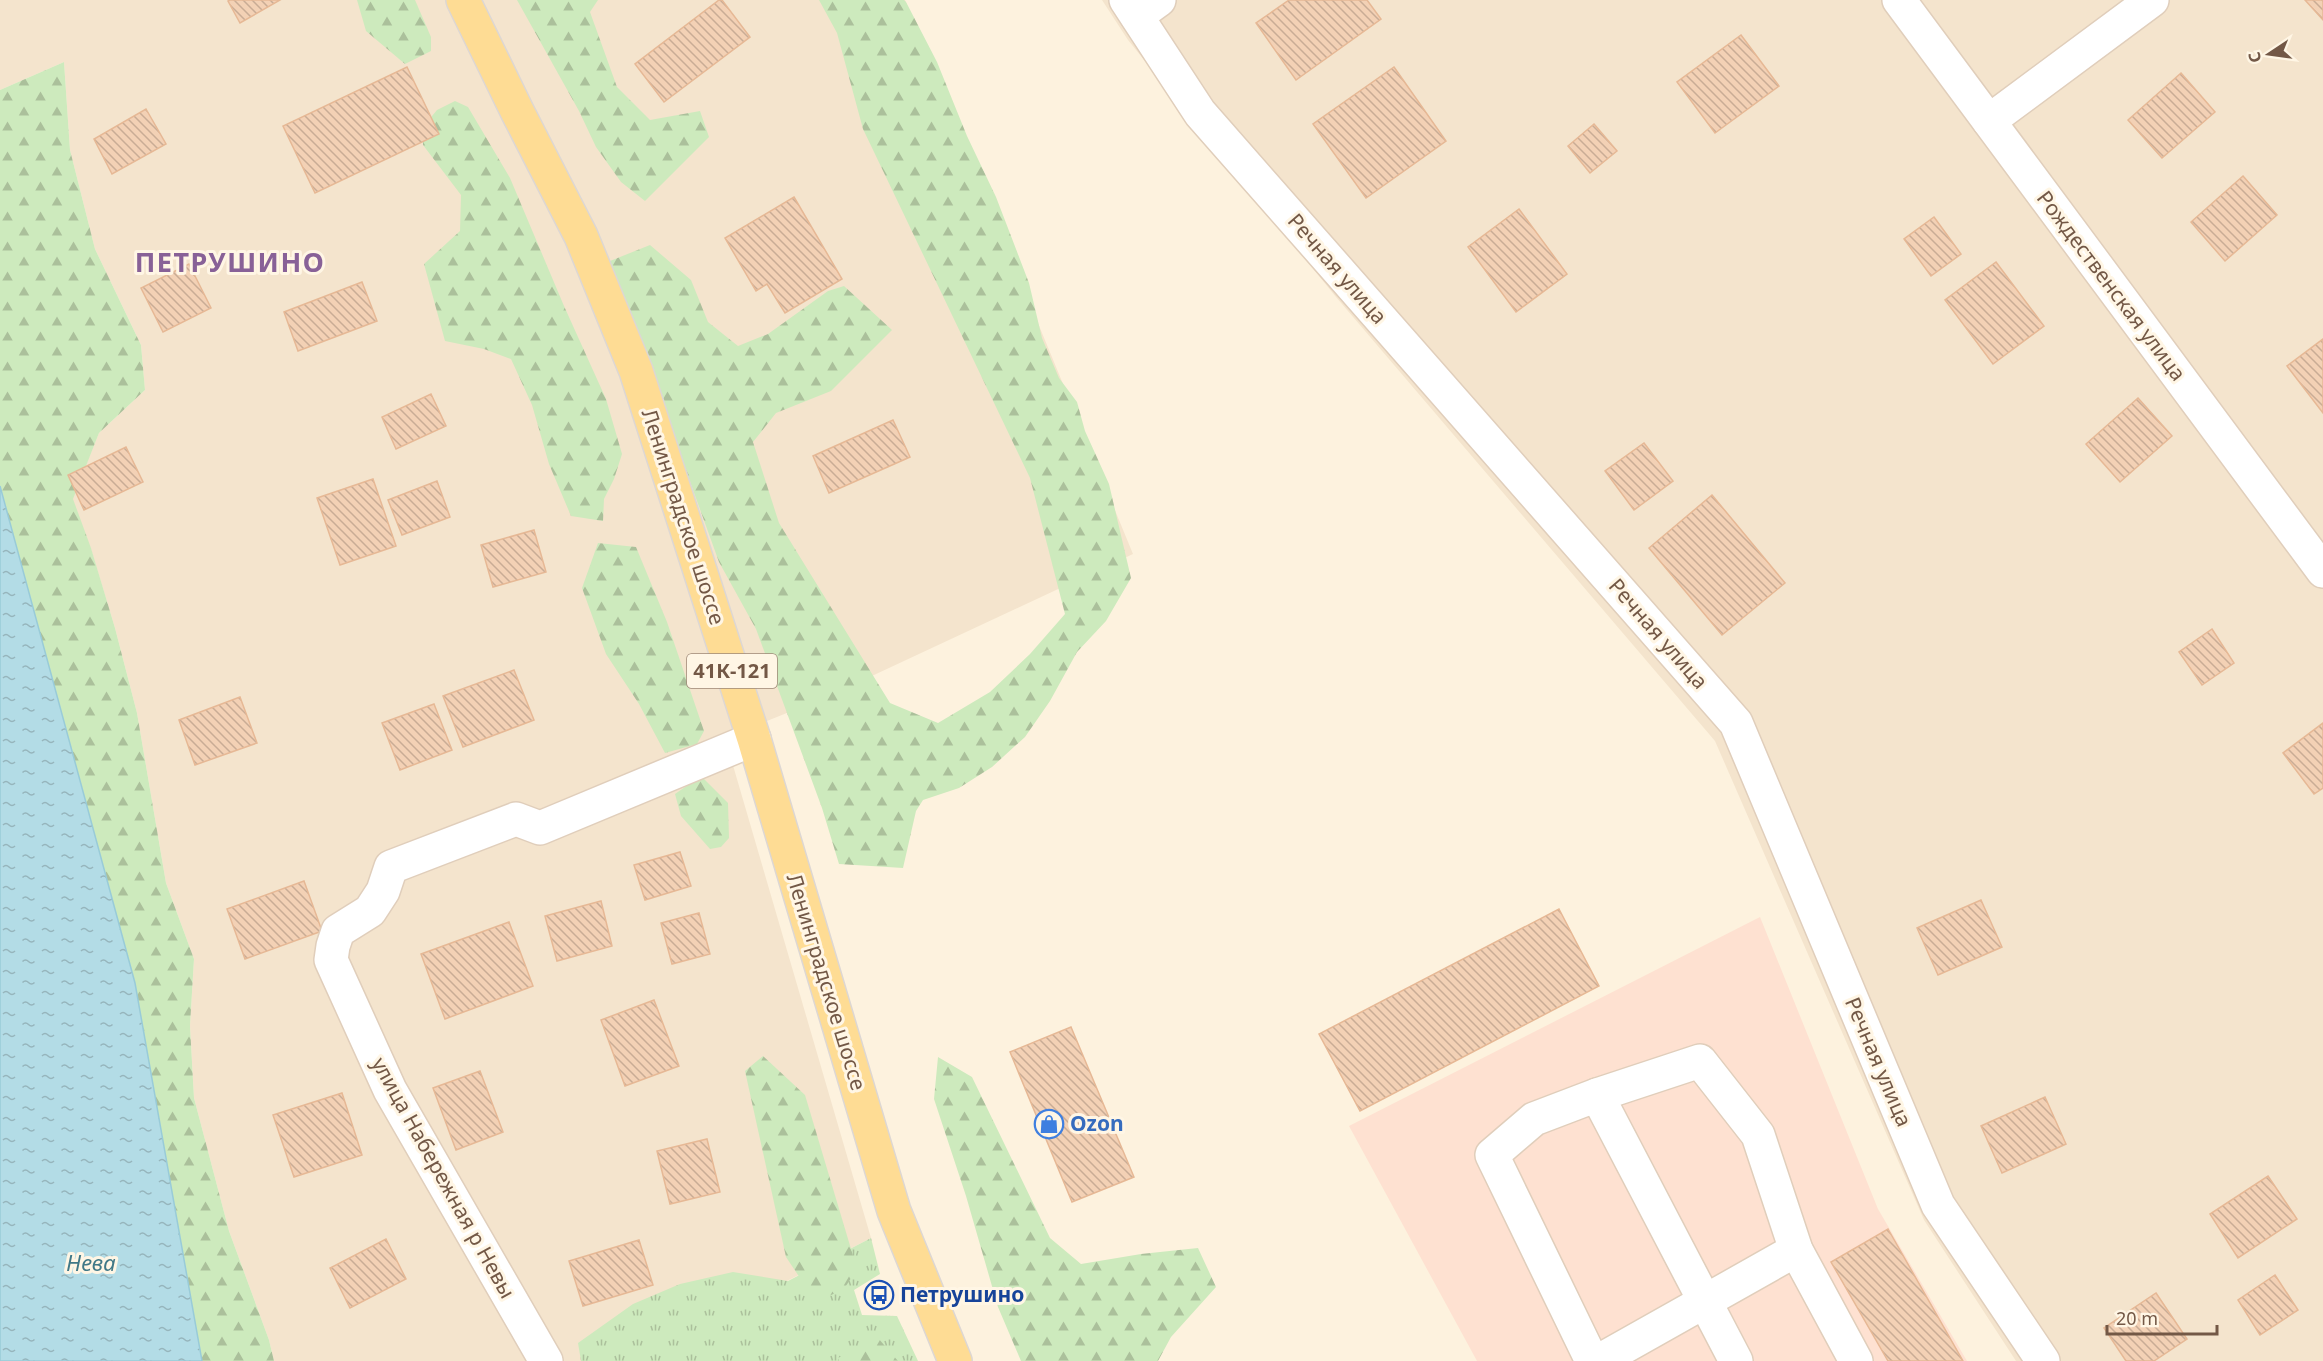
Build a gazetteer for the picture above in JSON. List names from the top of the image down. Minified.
{"streets":{"main road":["Ленинградское шоссе","41К-121"],"street":["Речная улица","Рождественская улица","улица Набережная р Невы"]},"crossings":[["Ленинградское шоссе","улица Набережная р Невы"]],"districts":["ПЕТРУШИНО"],"water":["Нева"],"places":{"shop":["Ozon"],"bus stop":["Петрушино"]},"scale_bar":"20 m","north":"left"}
